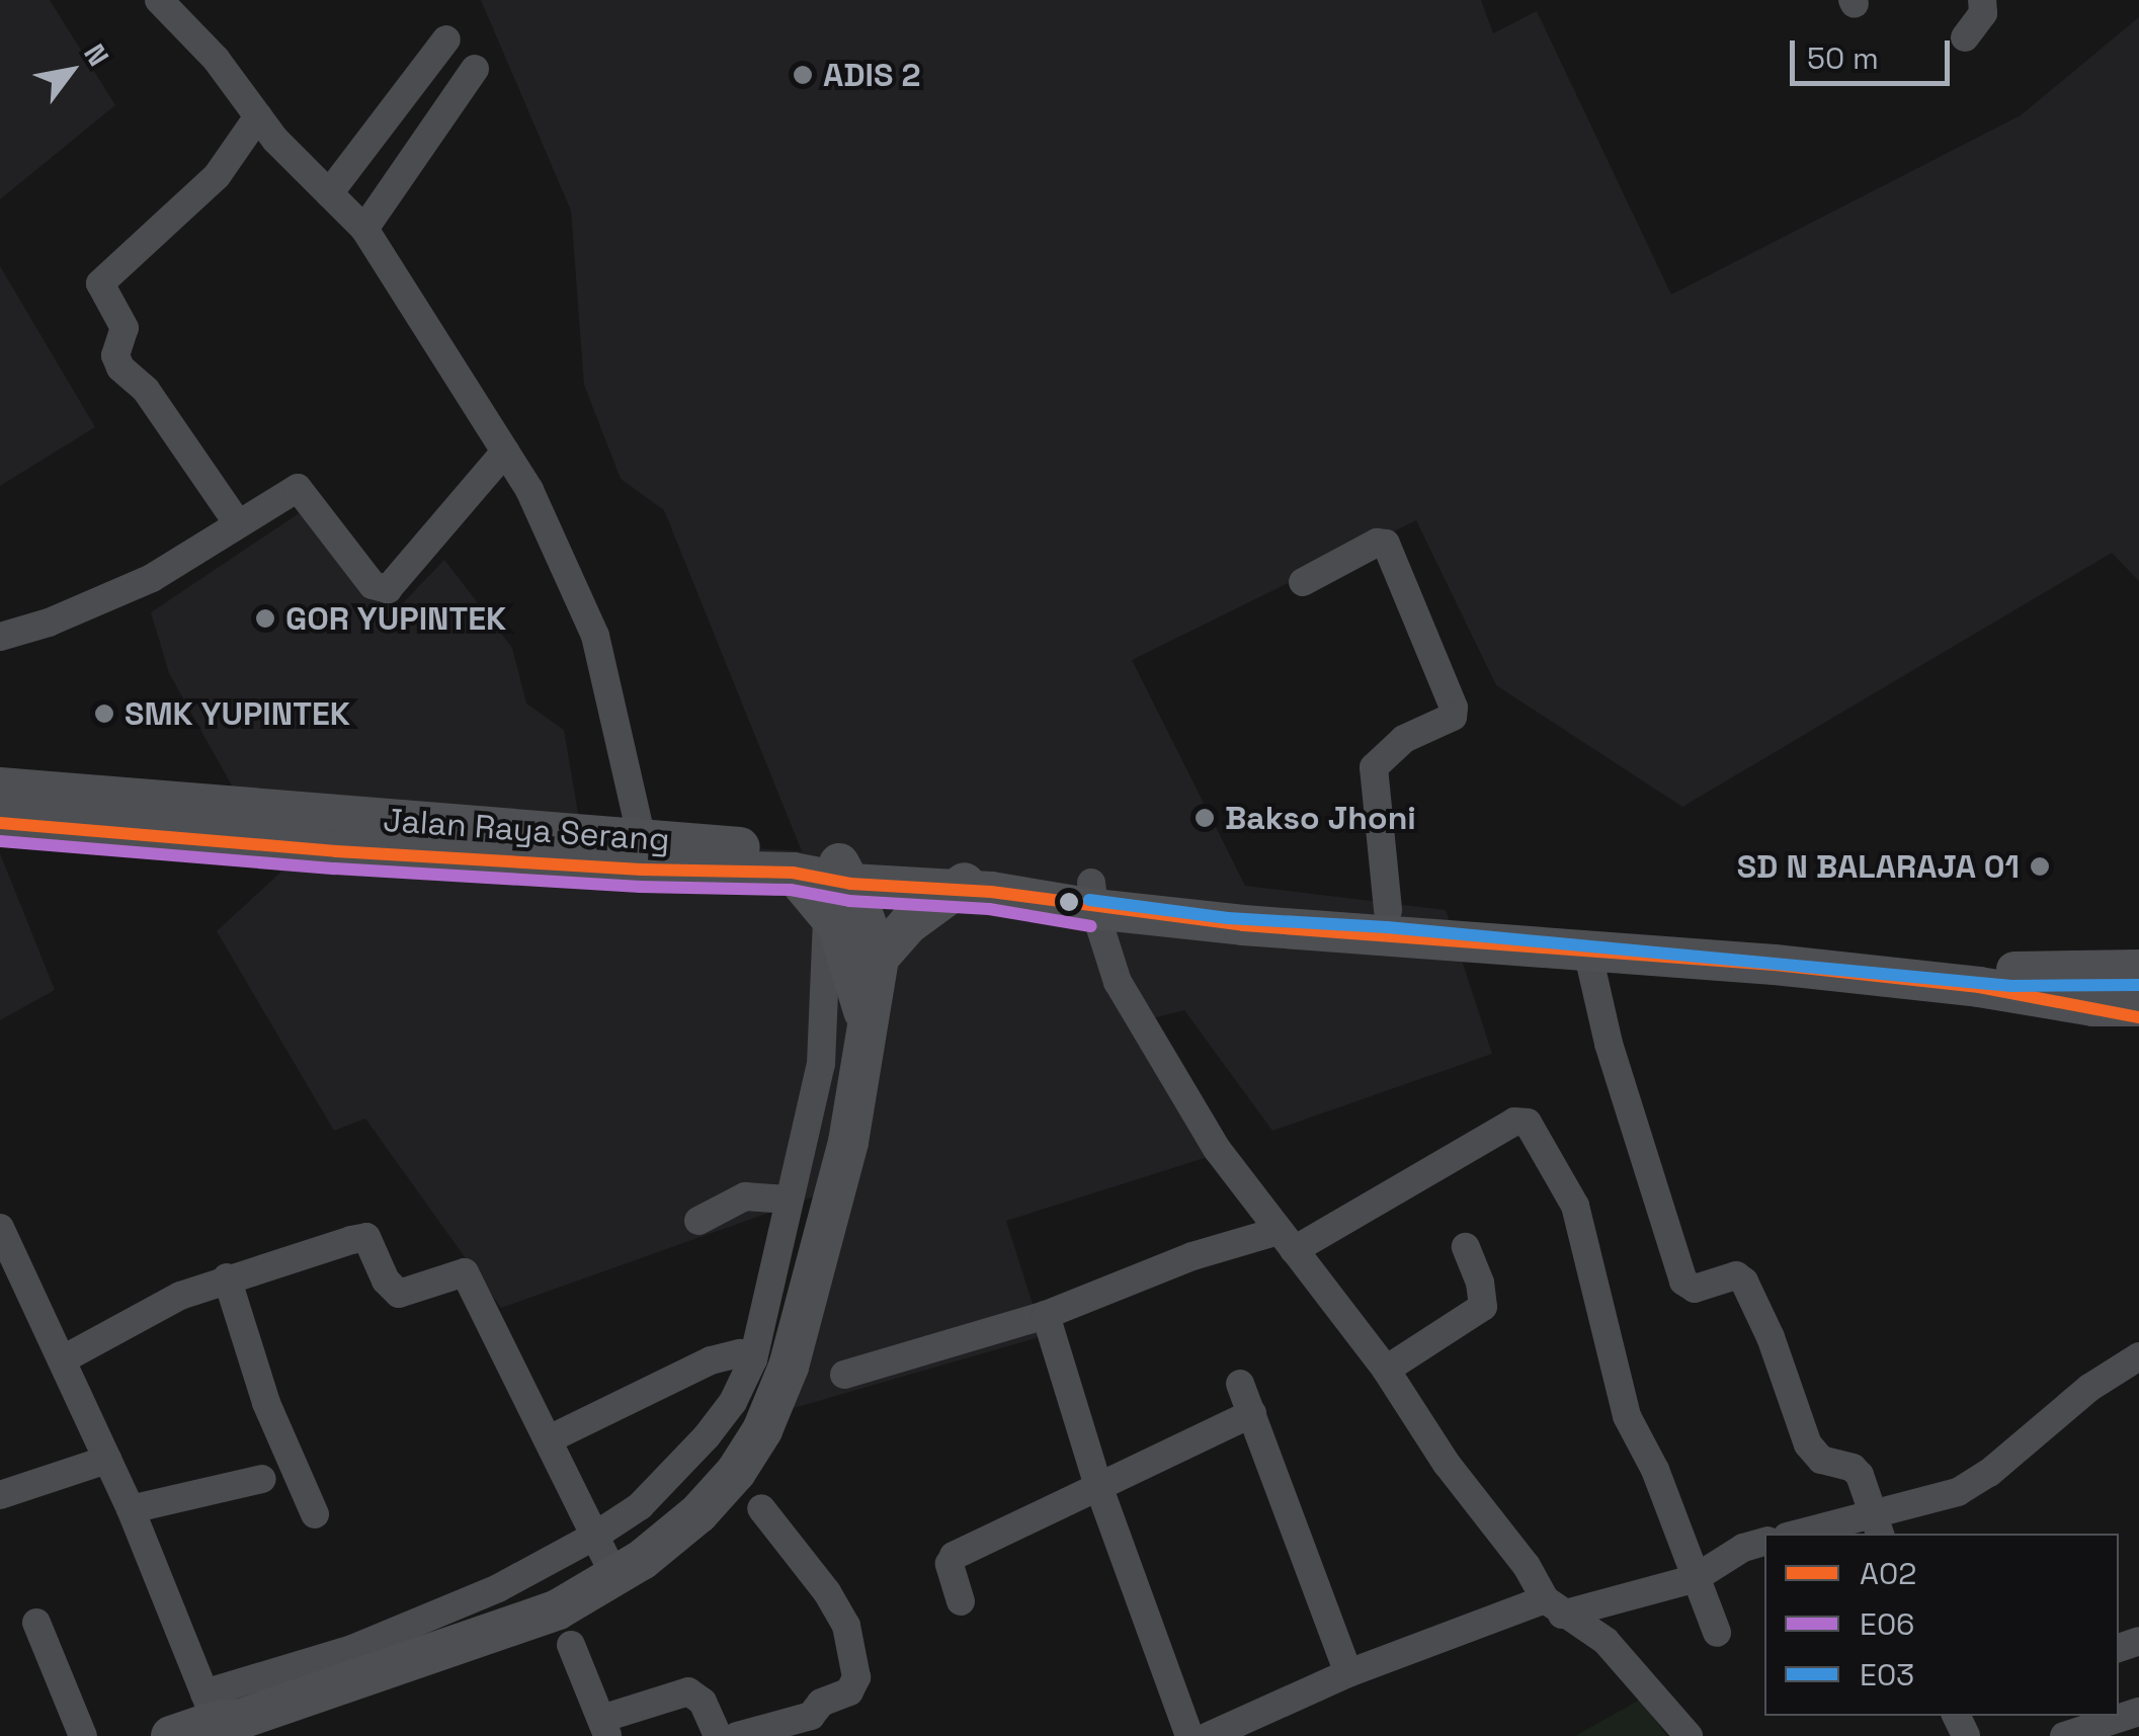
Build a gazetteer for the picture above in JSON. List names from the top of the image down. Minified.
{"streets":{"highway":["Jalan Raya Serang"]},"places":["ADIS 2","GOR YUPINTEK","SMK YUPINTEK","Bakso Jhoni","SD N BALARAJA 01"],"lines":["transit line A02","transit line E06","transit line E03"],"legend":["A02","E06","E03"],"scale_bar":"50 m","north":"top right"}
